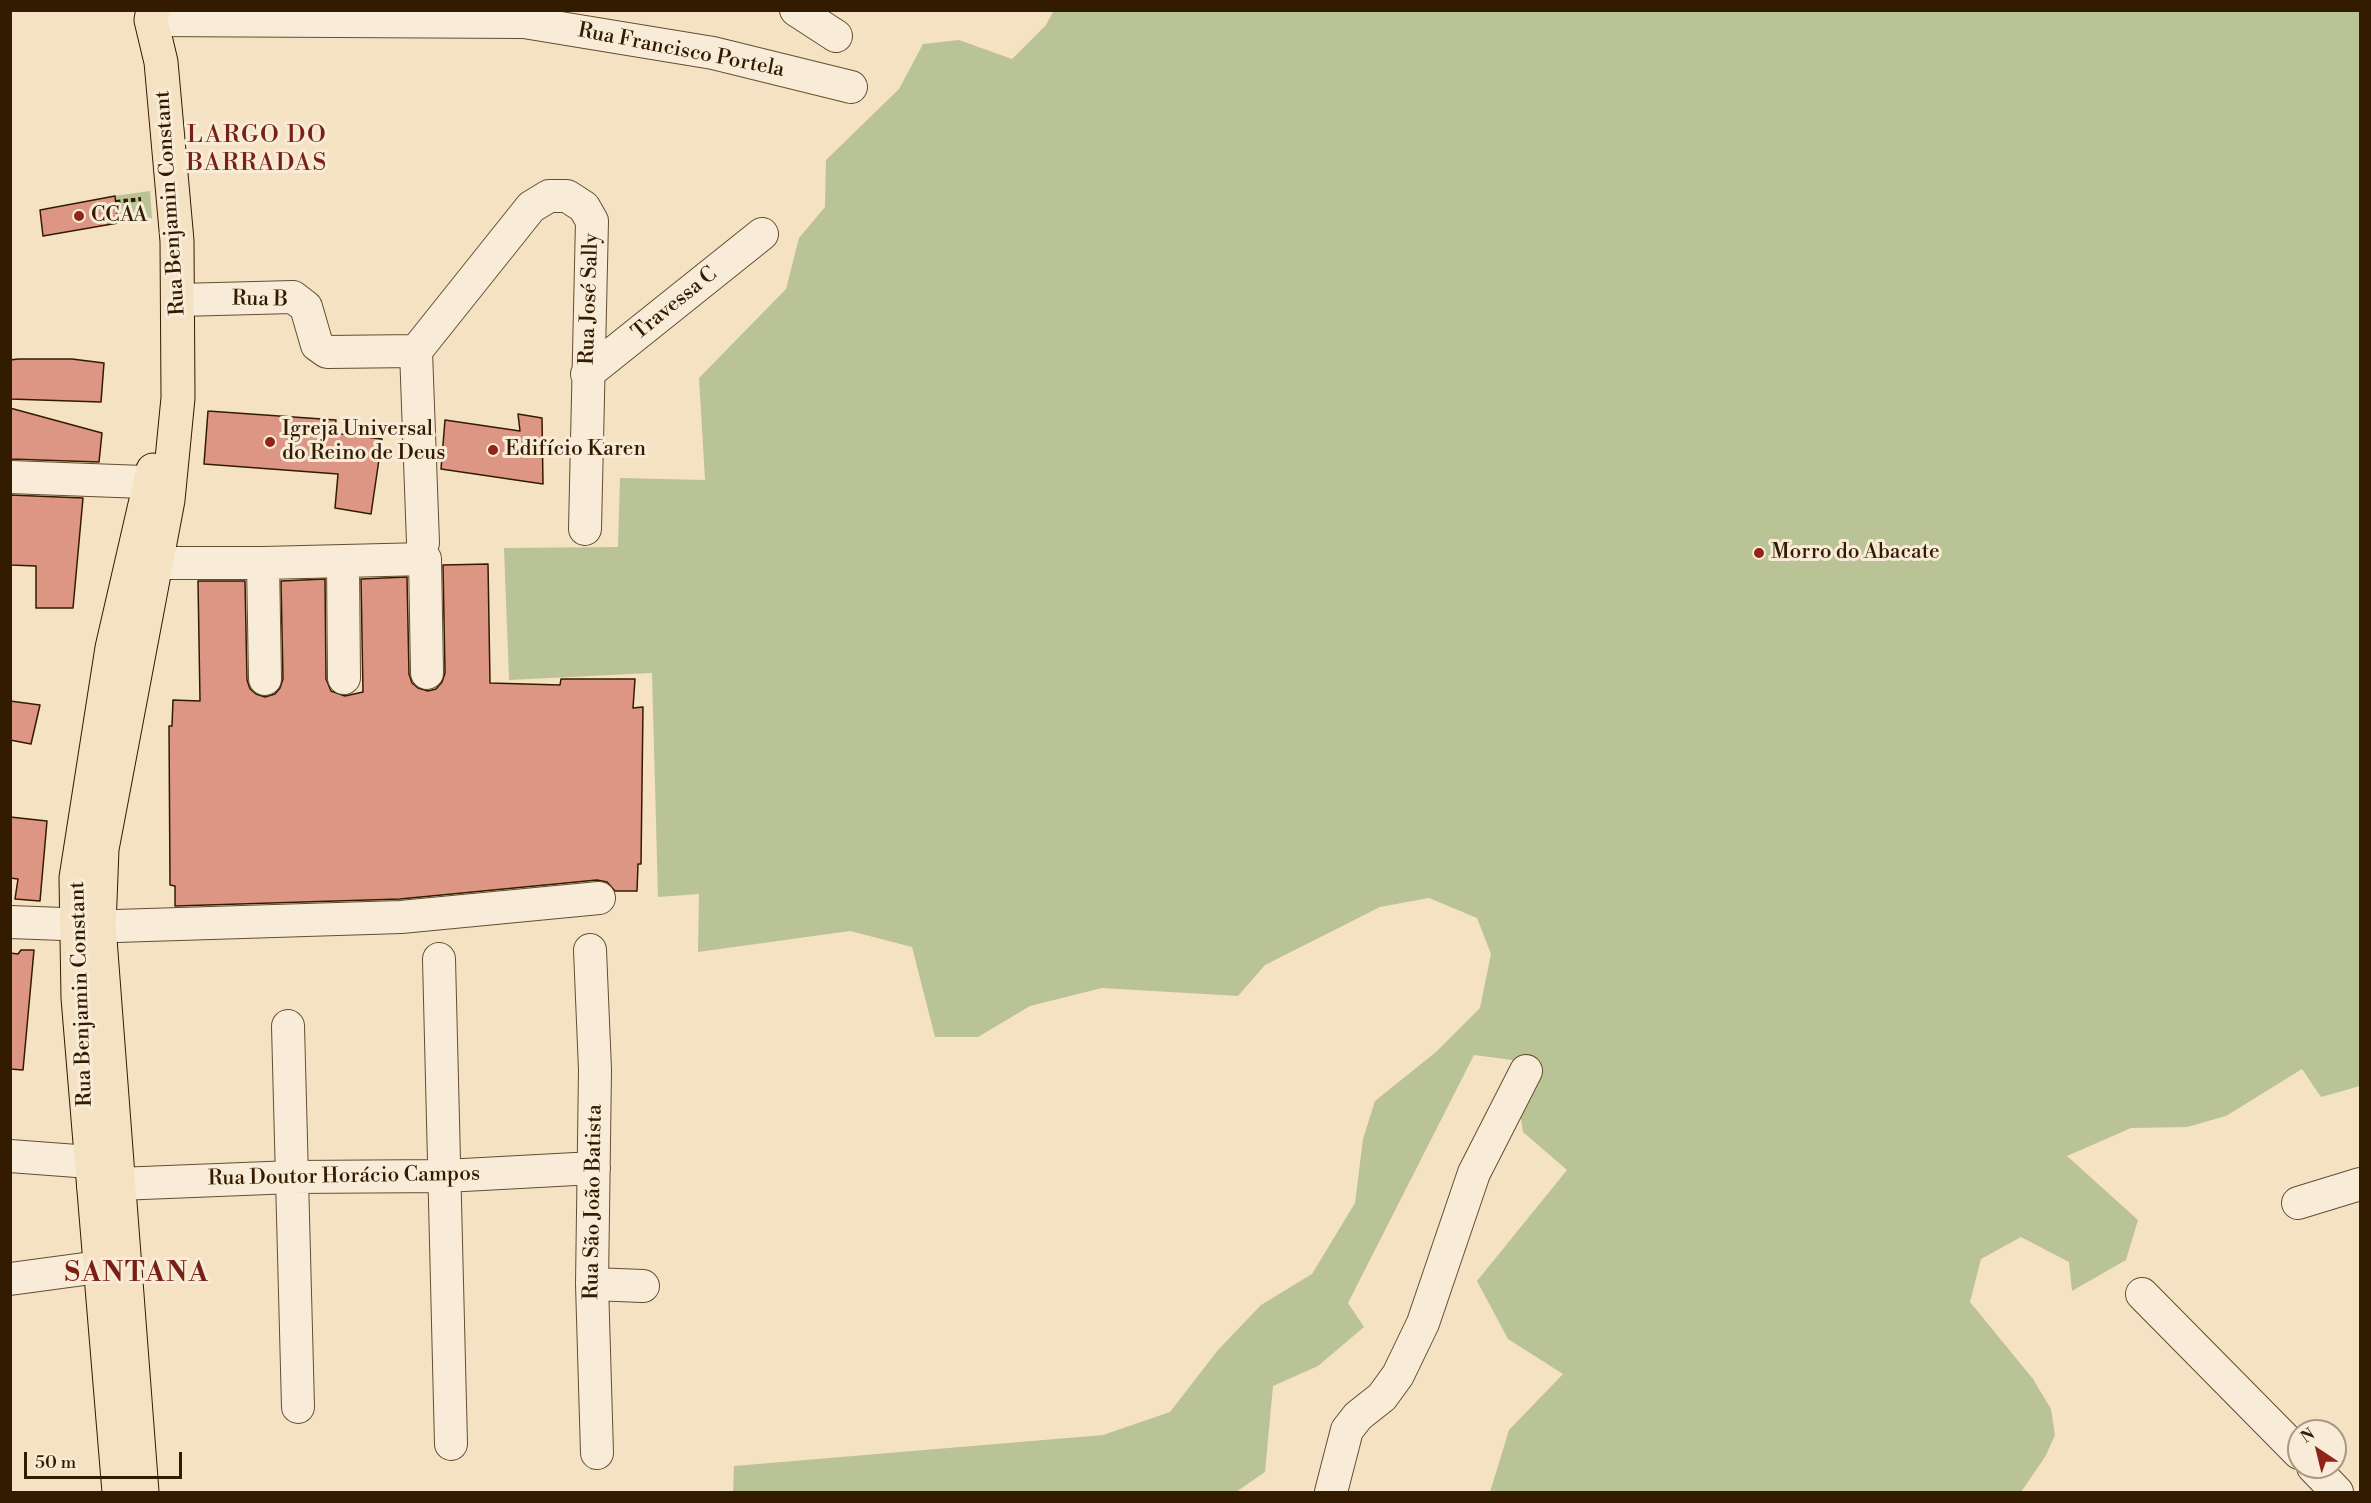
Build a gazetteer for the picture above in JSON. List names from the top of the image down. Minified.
{"streets":{"main road":["Rua Benjamin Constant"],"street":["Rua Francisco Portela","Rua José Sally","Rua B","Travessa C","Rua Doutor Horácio Campos","Rua São João Batista"]},"crossings":[["Rua Francisco Portela","Rua Benjamin Constant"],["Rua Benjamin Constant","Rua B"],["Rua Benjamin Constant","Rua Doutor Horácio Campos"],["Rua José Sally","Rua B"],["Rua José Sally","Travessa C"],["Rua Doutor Horácio Campos","Rua São João Batista"]],"districts":["LARGO DO BARRADAS","SANTANA"],"places":["CCAA","Igreja Universal do Reino de Deus","Edifício Karen","Morro do Abacate"],"scale_bar":"50 m","north":"top left"}
